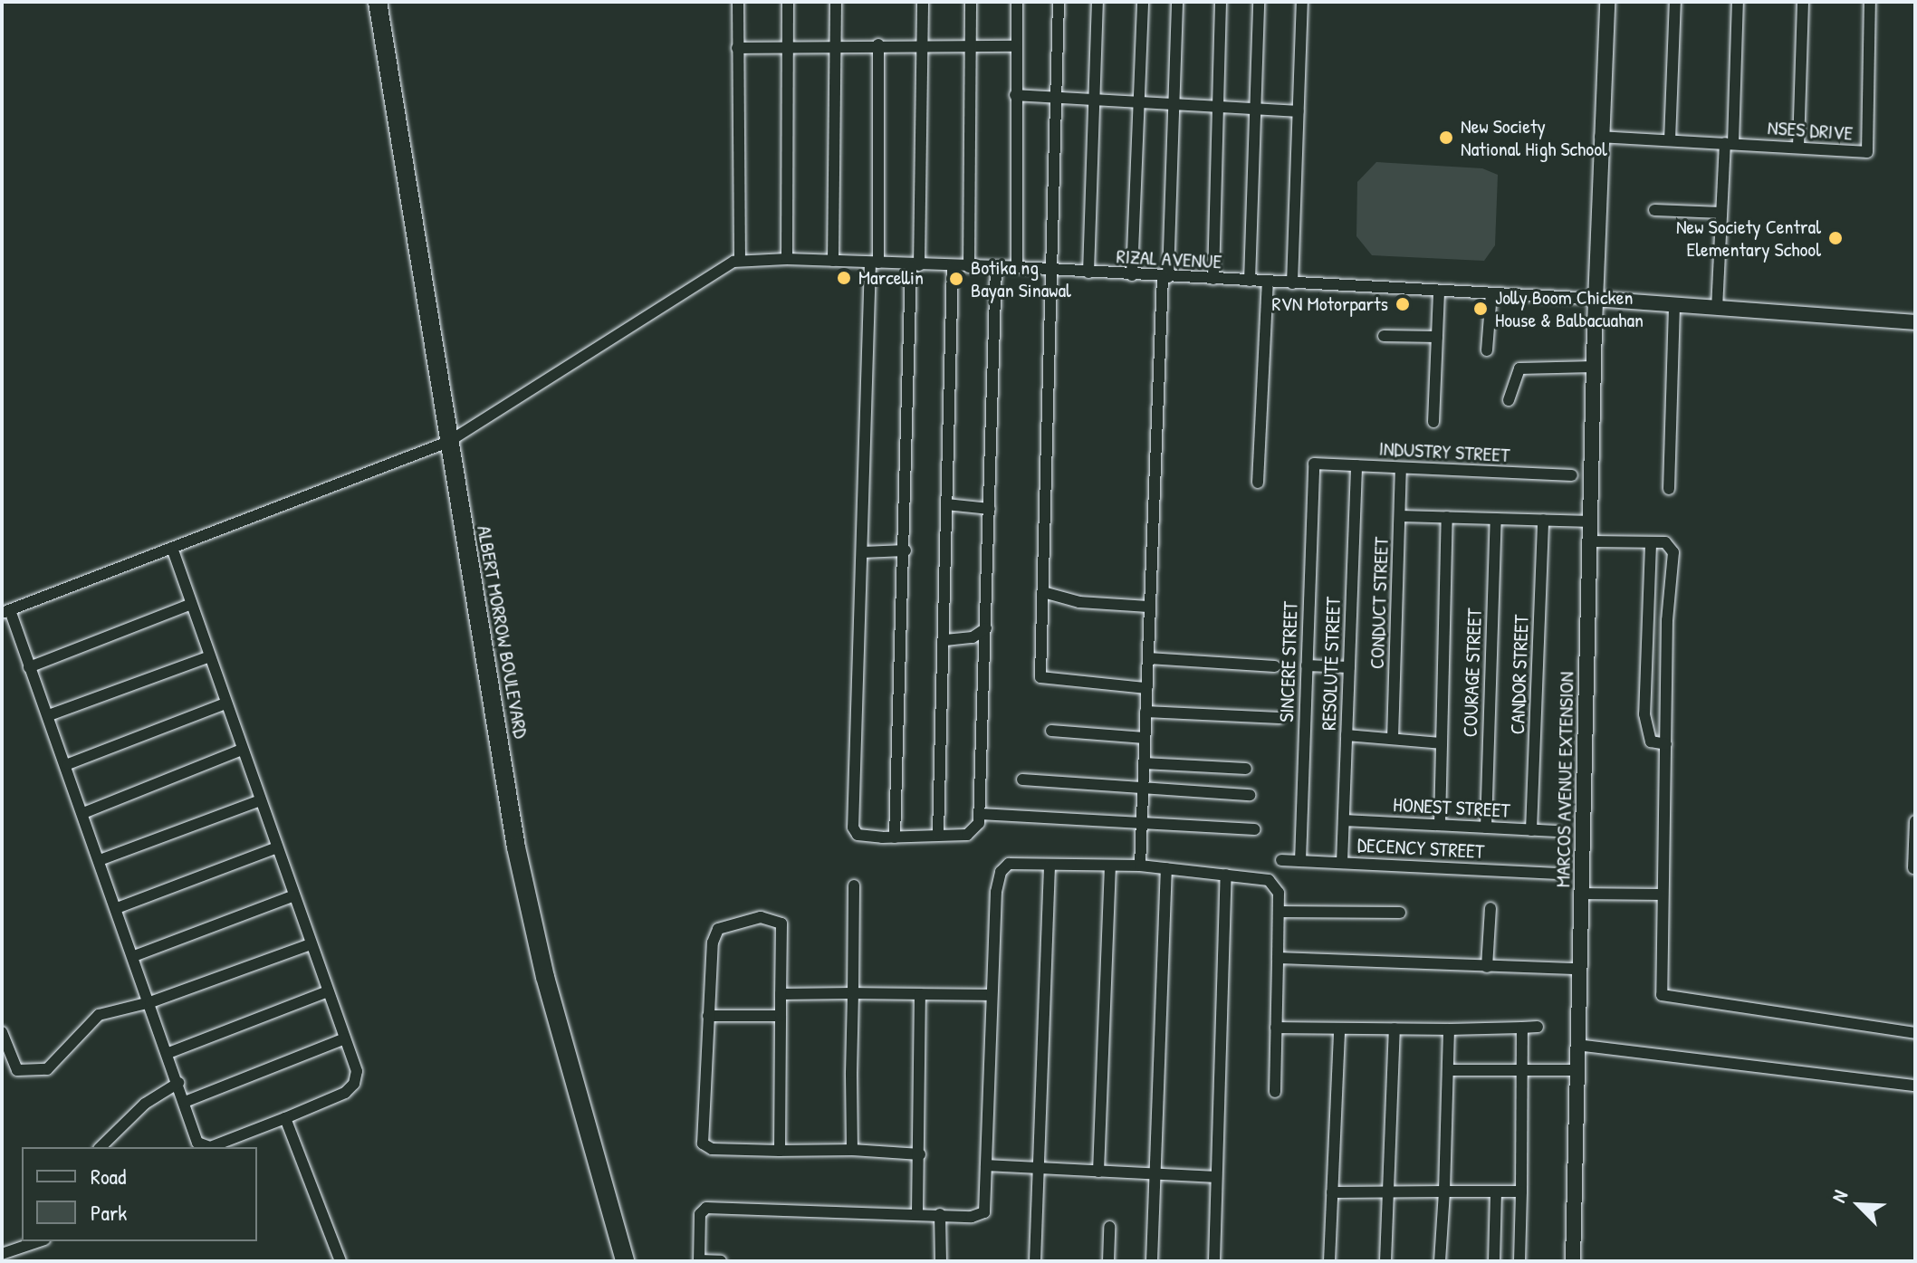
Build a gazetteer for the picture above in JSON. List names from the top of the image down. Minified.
{"streets":{"main road":["ALBERT MORROW BOULEVARD"],"street":["NSES DRIVE","RIZAL AVENUE","INDUSTRY STREET","CONDUCT STREET","SINCERE STREET","RESOLUTE STREET","COURAGE STREET","CANDOR STREET","MARCOS AVENUE EXTENSION","HONEST STREET","DECENCY STREET"]},"crossings":[["NSES DRIVE","MARCOS AVENUE EXTENSION"],["RIZAL AVENUE","MARCOS AVENUE EXTENSION"],["INDUSTRY STREET","CONDUCT STREET"],["INDUSTRY STREET","SINCERE STREET"],["INDUSTRY STREET","RESOLUTE STREET"],["SINCERE STREET","DECENCY STREET"],["RESOLUTE STREET","HONEST STREET"],["RESOLUTE STREET","DECENCY STREET"],["COURAGE STREET","HONEST STREET"],["CANDOR STREET","HONEST STREET"]],"places":["New Society National High School","New Society Central Elementary School","Marcellin","Botika ng Bayan Sinawal","RVN Motorparts","Jolly Boom Chicken House & Balbacuahan"],"legend":["Road","Park"],"north":"top left"}
